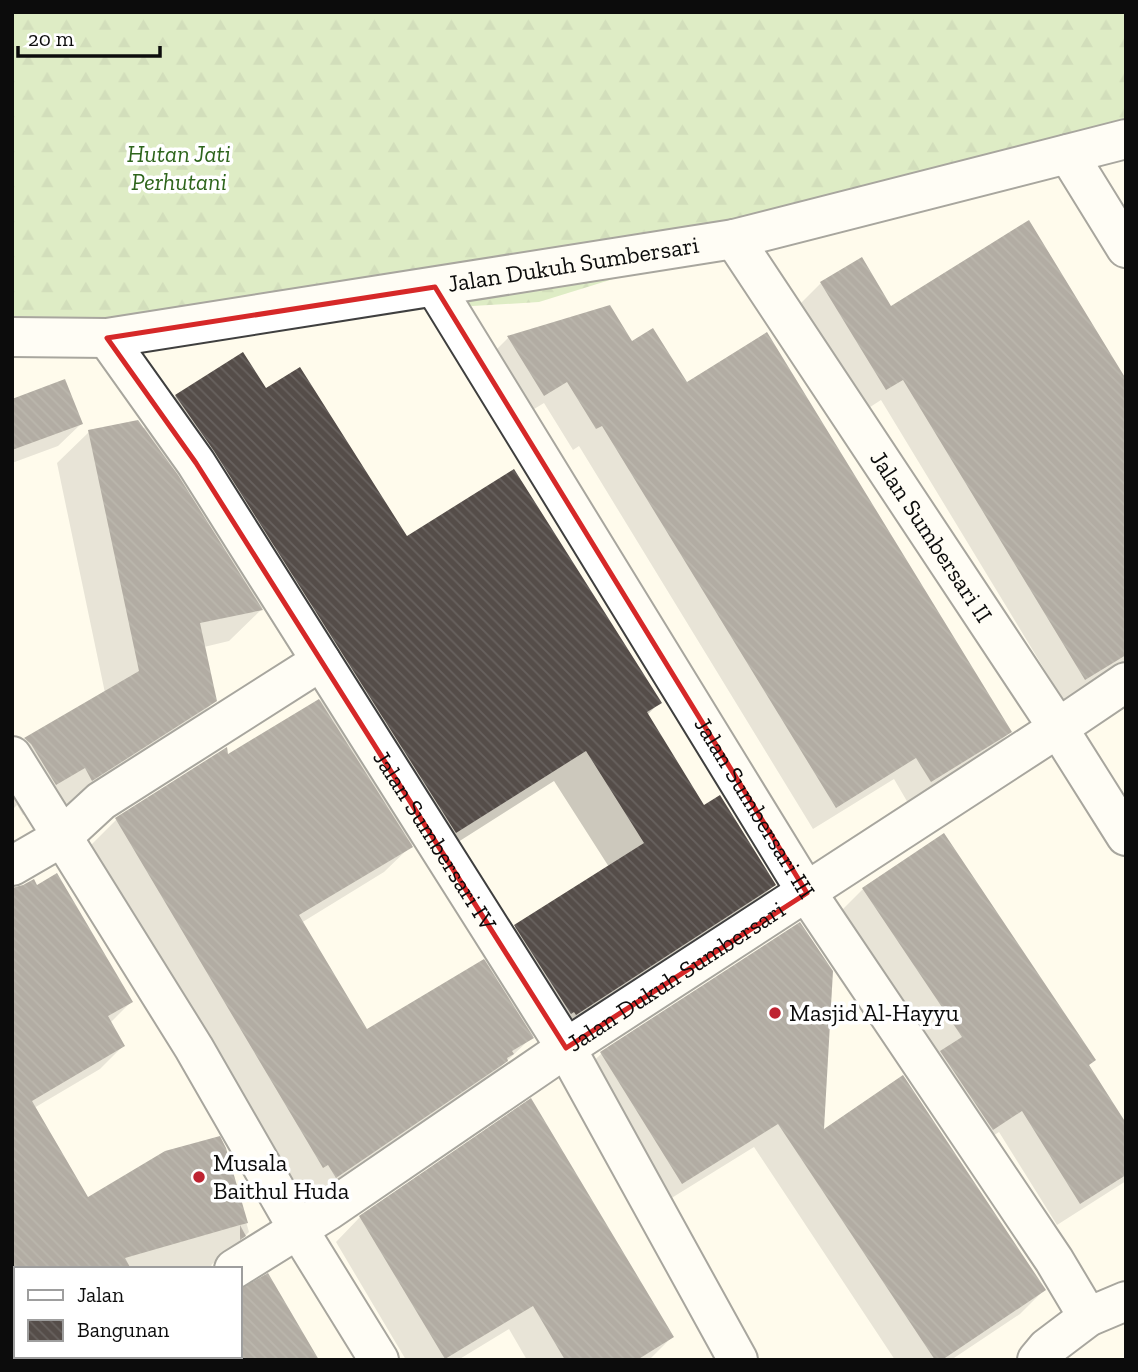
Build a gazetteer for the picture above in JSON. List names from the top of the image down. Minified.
{"streets":{"street":["Jalan Dukuh Sumbersari","Jalan Sumbersari II","Jalan Sumbersari III","Jalan Sumbersari IV"]},"crossings":[["Jalan Dukuh Sumbersari","Jalan Sumbersari II"],["Jalan Dukuh Sumbersari","Jalan Sumbersari III"],["Jalan Dukuh Sumbersari","Jalan Sumbersari IV"]],"parks":["Hutan Jati Perhutani"],"places":["Masjid Al-Hayyu","Musala Baithul Huda"],"legend":["Jalan","Bangunan"],"scale_bar":"20 m"}
